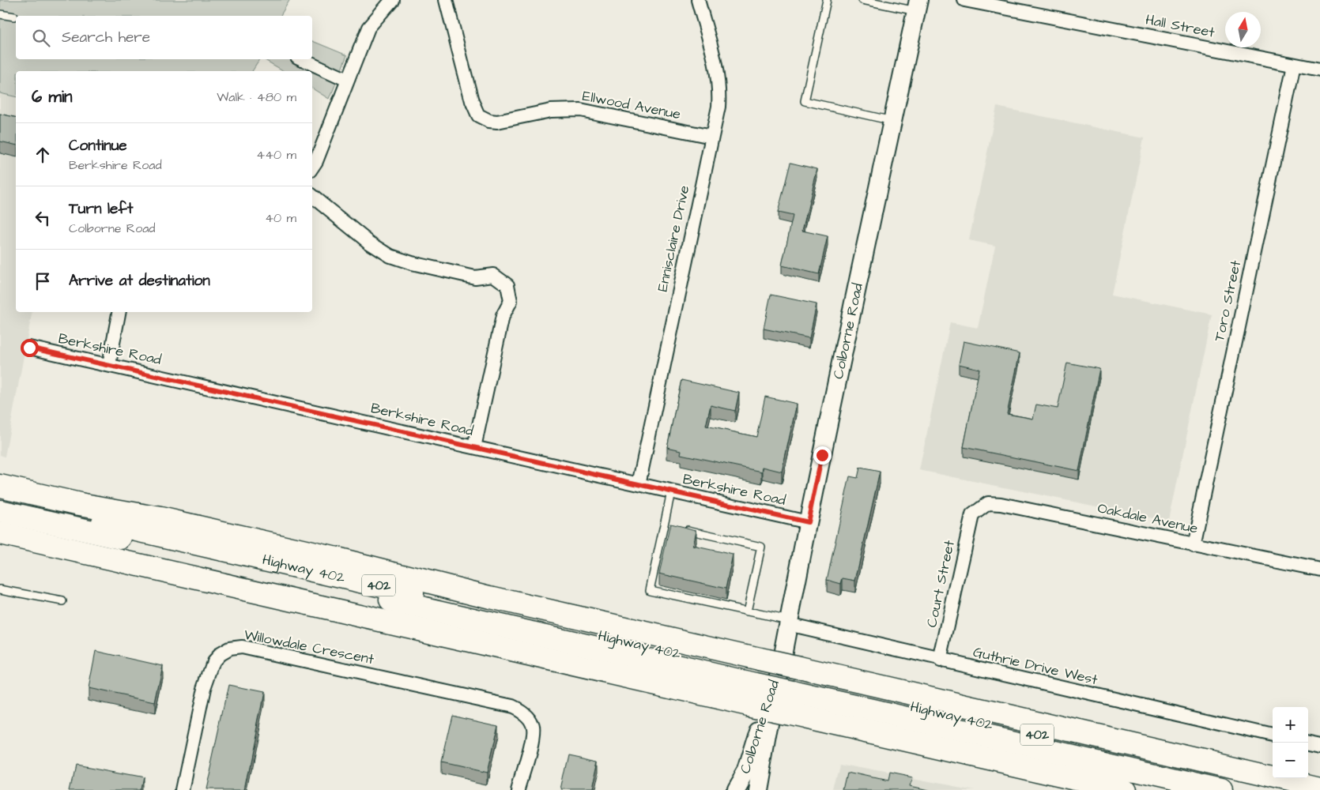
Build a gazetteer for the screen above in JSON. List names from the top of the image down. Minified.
{"streets":{"highway":["Highway 402","402"],"street":["Hall Street","Ellwood Avenue","Ennisclaire Drive","Toro Street","Colborne Road","Berkshire Road","Oakdale Avenue","Court Street","Willowdale Crescent","Guthrie Drive West"]},"crossings":[["Hall Street","Toro Street"],["Ellwood Avenue","Ennisclaire Drive"],["Ennisclaire Drive","Berkshire Road"],["Toro Street","Oakdale Avenue"],["Colborne Road","Berkshire Road"],["Colborne Road","Highway 402"],["Colborne Road","Guthrie Drive West"],["Oakdale Avenue","Court Street"],["Court Street","Guthrie Drive West"]],"north":"top","page":{"search":"Search here","heading":["6 min","Walk · 480 m"],"list":[["Continue","Berkshire Road","440 m"],["Turn left","Colborne Road","40 m"],"Arrive at destination"],"map_buttons":["+","−"]}}
